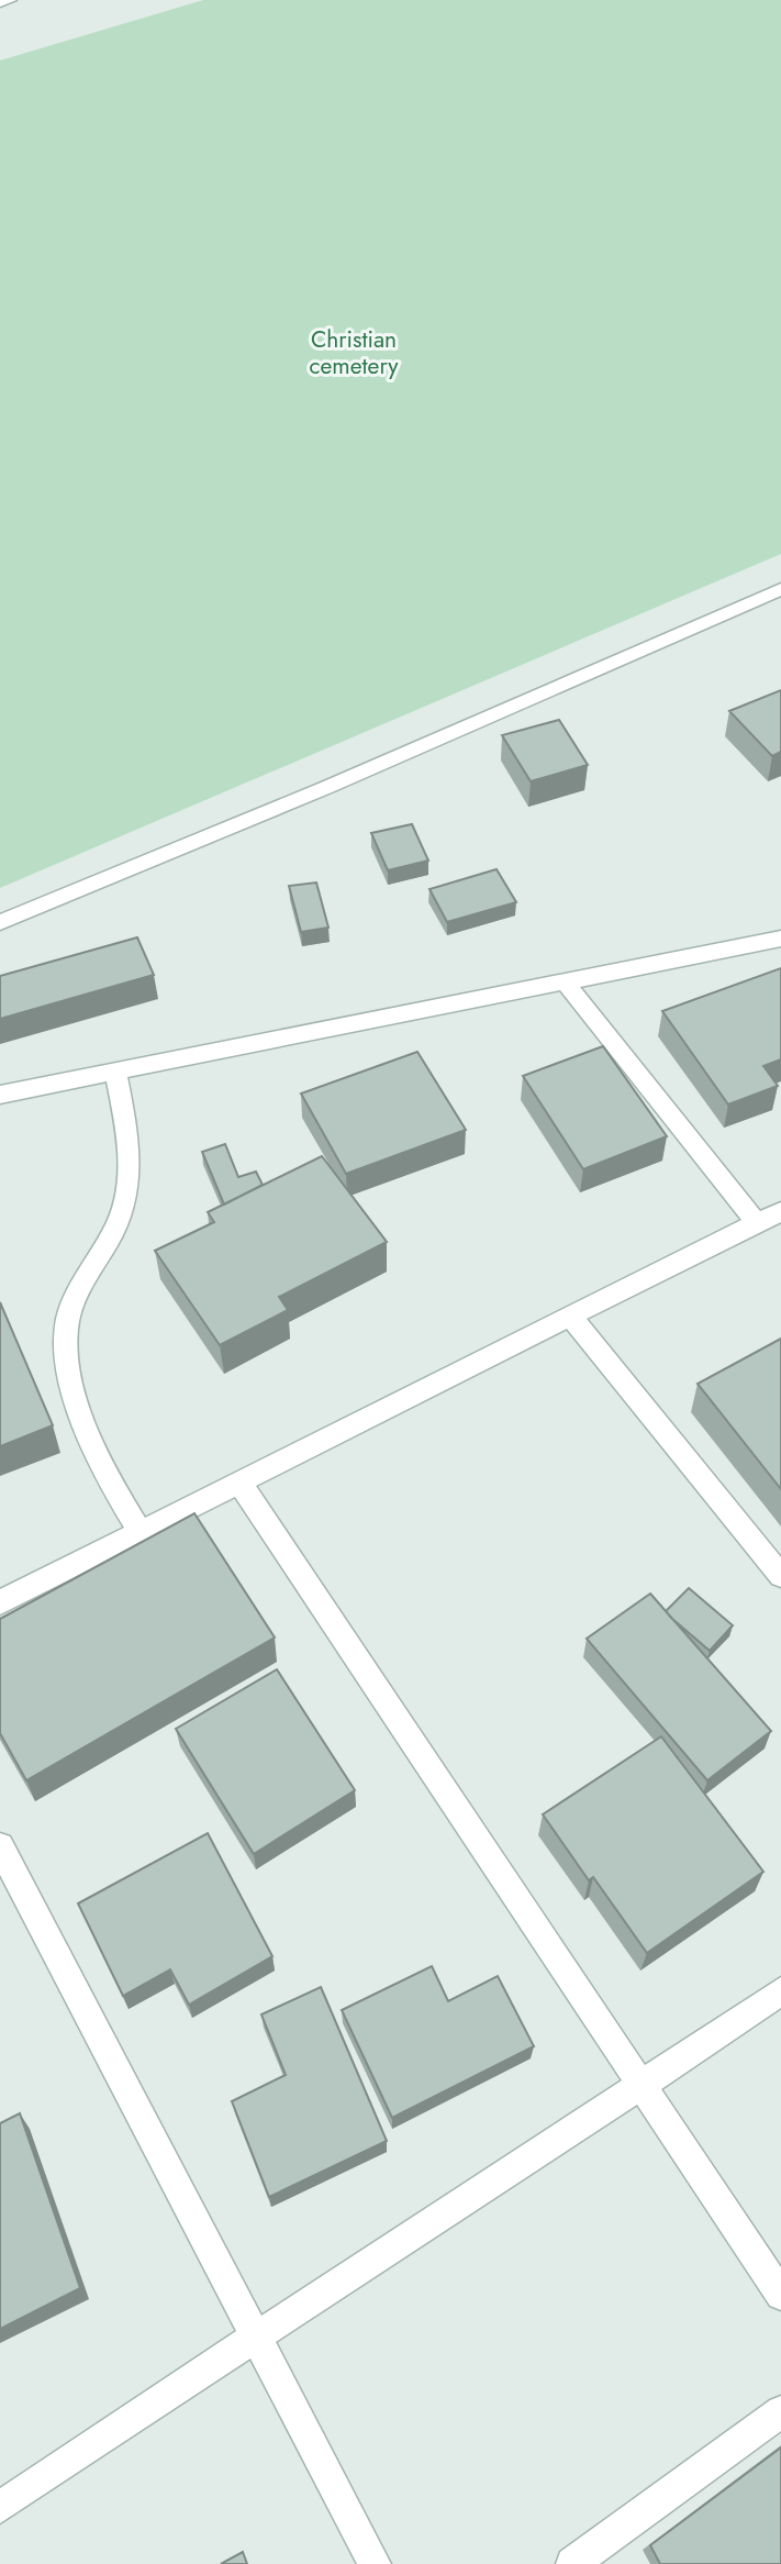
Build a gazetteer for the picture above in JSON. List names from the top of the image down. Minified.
{"parks":["Christian cemetery"]}
